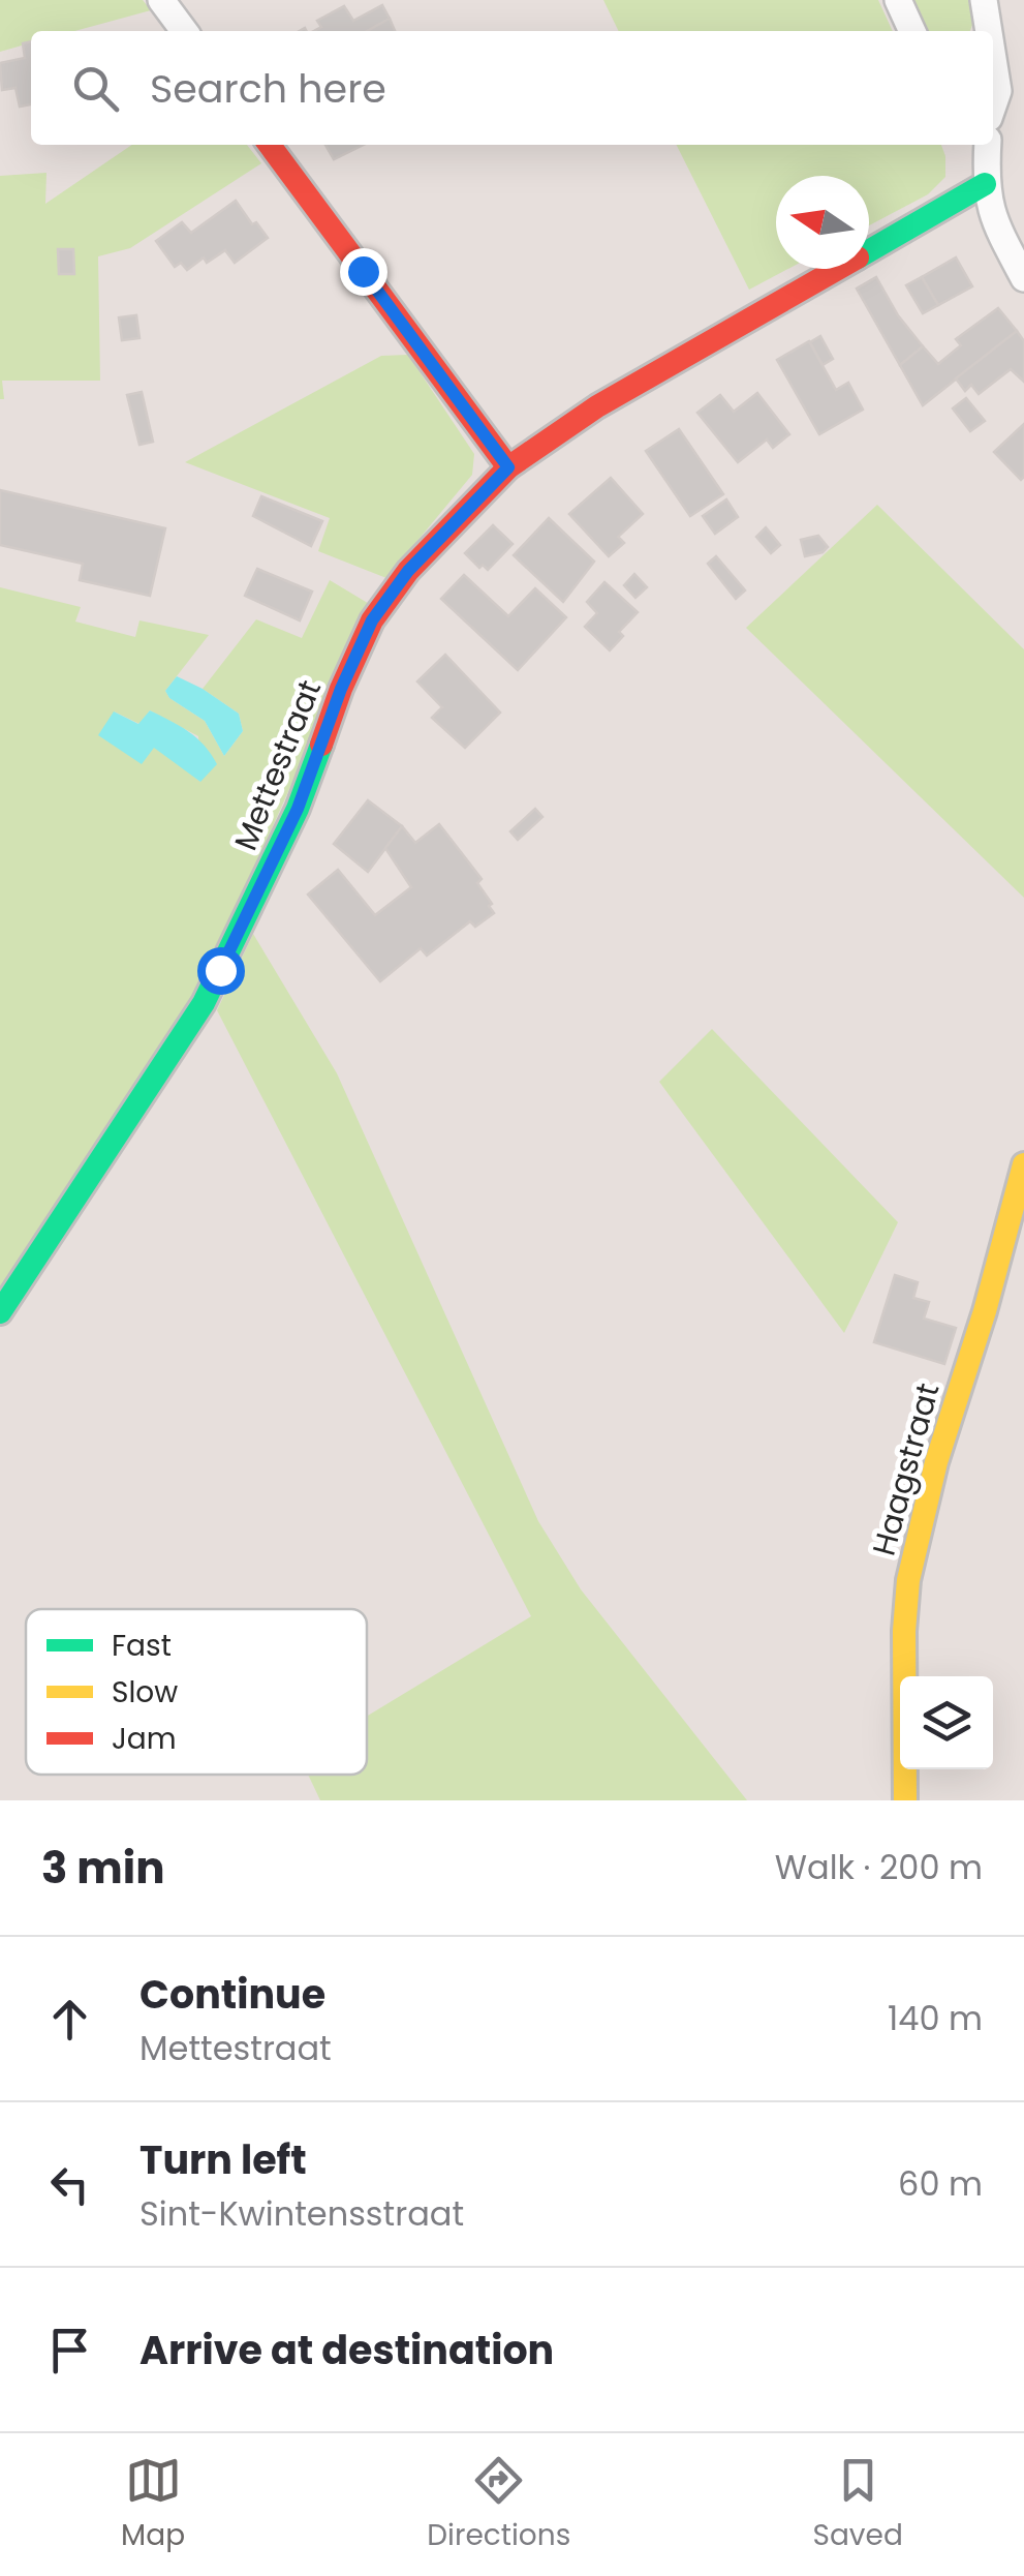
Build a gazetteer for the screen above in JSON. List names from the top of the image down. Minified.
{"streets":{"street":["Mettestraat","Haagstraat"]},"legend":["Fast","Slow","Jam"],"north":"left","page":{"search":"Search here","heading":["3 min","Walk · 200 m"],"list":[["Continue","Mettestraat","140 m"],["Turn left","Sint-Kwintensstraat","60 m"],"Arrive at destination"],"nav":["Map","Directions","Saved"]}}
